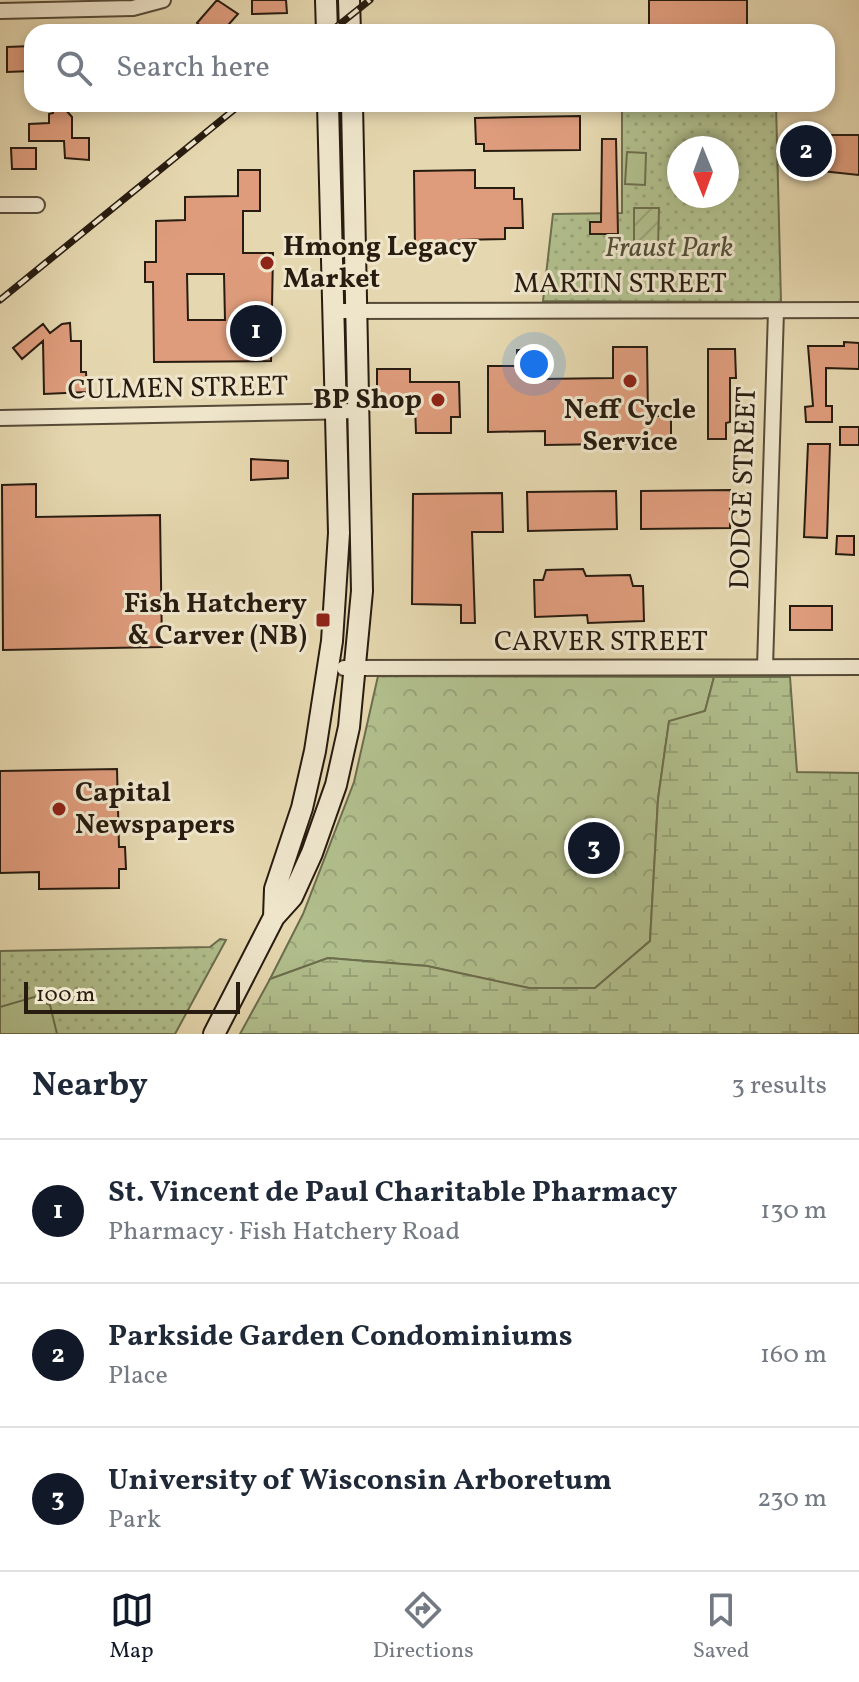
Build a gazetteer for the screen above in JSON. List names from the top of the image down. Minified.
{"streets":{"street":["MARTIN STREET","CULMEN STREET","DODGE STREET","CARVER STREET"]},"crossings":[["MARTIN STREET","DODGE STREET"],["DODGE STREET","CARVER STREET"]],"parks":["Fraust Park"],"places":{"other":["Hmong Legacy Market","Neff Cycle Service","BP Shop","Capital Newspapers"],"transit":["Fish Hatchery & Carver (NB)"]},"scale_bar":"100 m","north":"bottom","page":{"search":"Search here","pins":["2","1","3"],"scale":"100 m","heading":["Nearby","3 results"],"list":[{"mark":"1","name":"St. Vincent de Paul Charitable Pharmacy","note":"Pharmacy · Fish Hatchery Road","value":"130 m"},{"mark":"2","name":"Parkside Garden Condominiums","note":"Place","value":"160 m"},{"mark":"3","name":"University of Wisconsin Arboretum","note":"Park","value":"230 m"}],"nav":["Map","Directions","Saved"]}}
